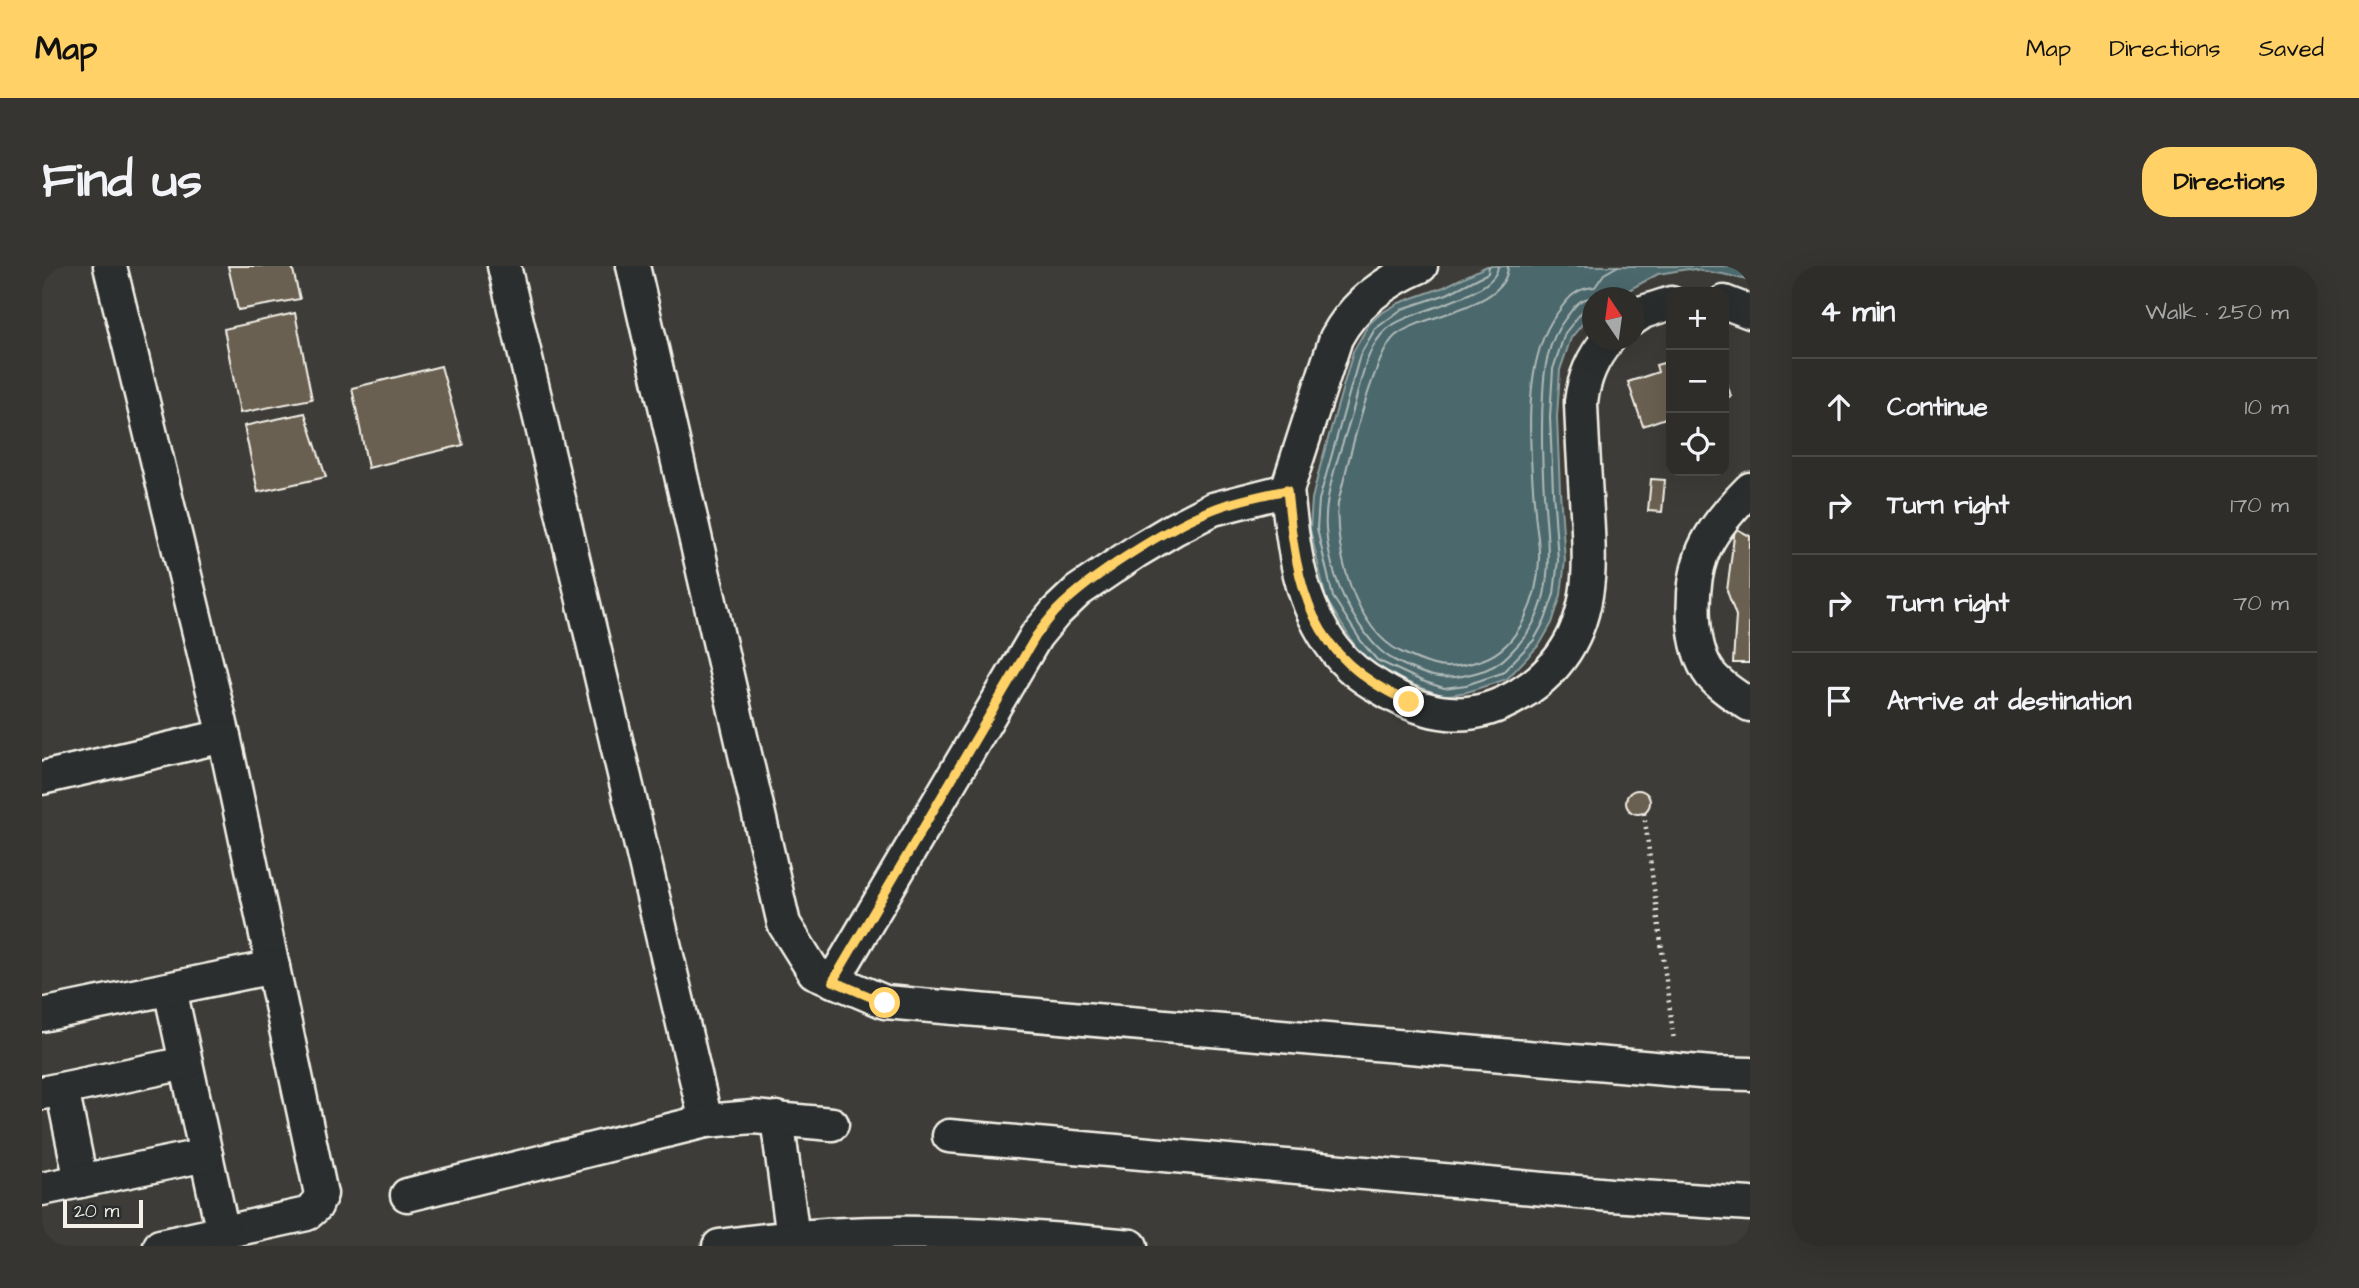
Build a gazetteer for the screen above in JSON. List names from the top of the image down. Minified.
{"scale_bar":"20 m","north":"top","page":{"header":"Map","nav":["Map","Directions","Saved"],"buttons":"Directions","title":"Find us","heading":["4 min","Walk · 250 m"],"map_buttons":["+","−"],"list":[["Continue","10 m"],["Turn right","170 m"],["Turn right","70 m"],"Arrive at destination"],"scale":"20 m"}}
